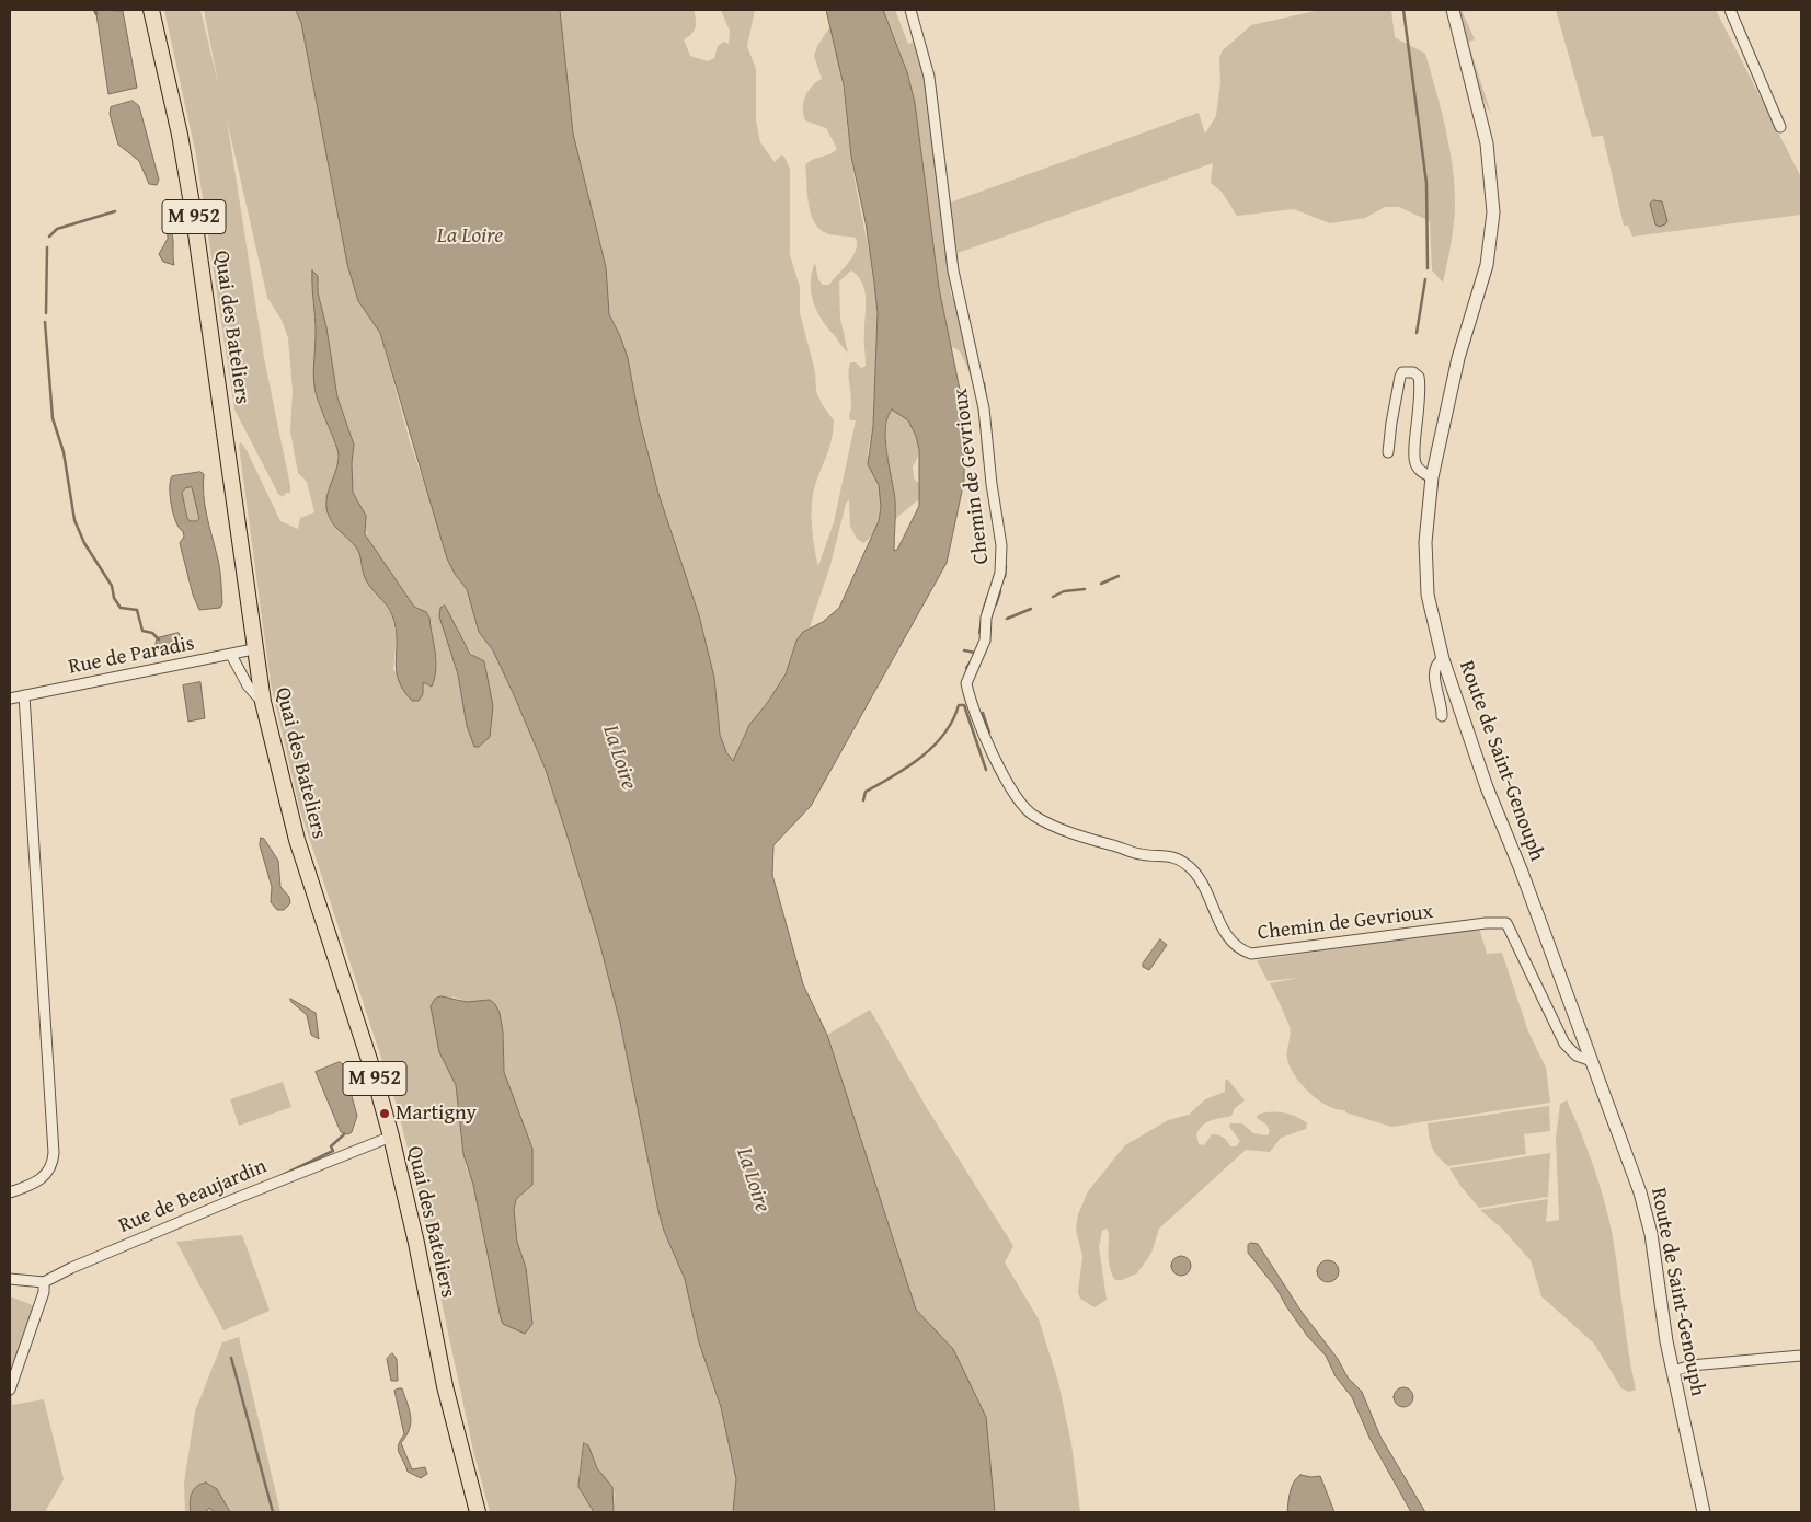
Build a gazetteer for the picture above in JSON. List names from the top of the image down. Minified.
{"streets":{"main road":["M 952","Quai des Bateliers"],"street":["Chemin de Gevrioux","Rue de Paradis","Route de Saint-Genouph","Rue de Beaujardin"]},"crossings":[["Quai des Bateliers","Rue de Paradis"],["Quai des Bateliers","Rue de Beaujardin"],["Chemin de Gevrioux","Route de Saint-Genouph"]],"water":["La Loire"],"places":["Martigny"]}
